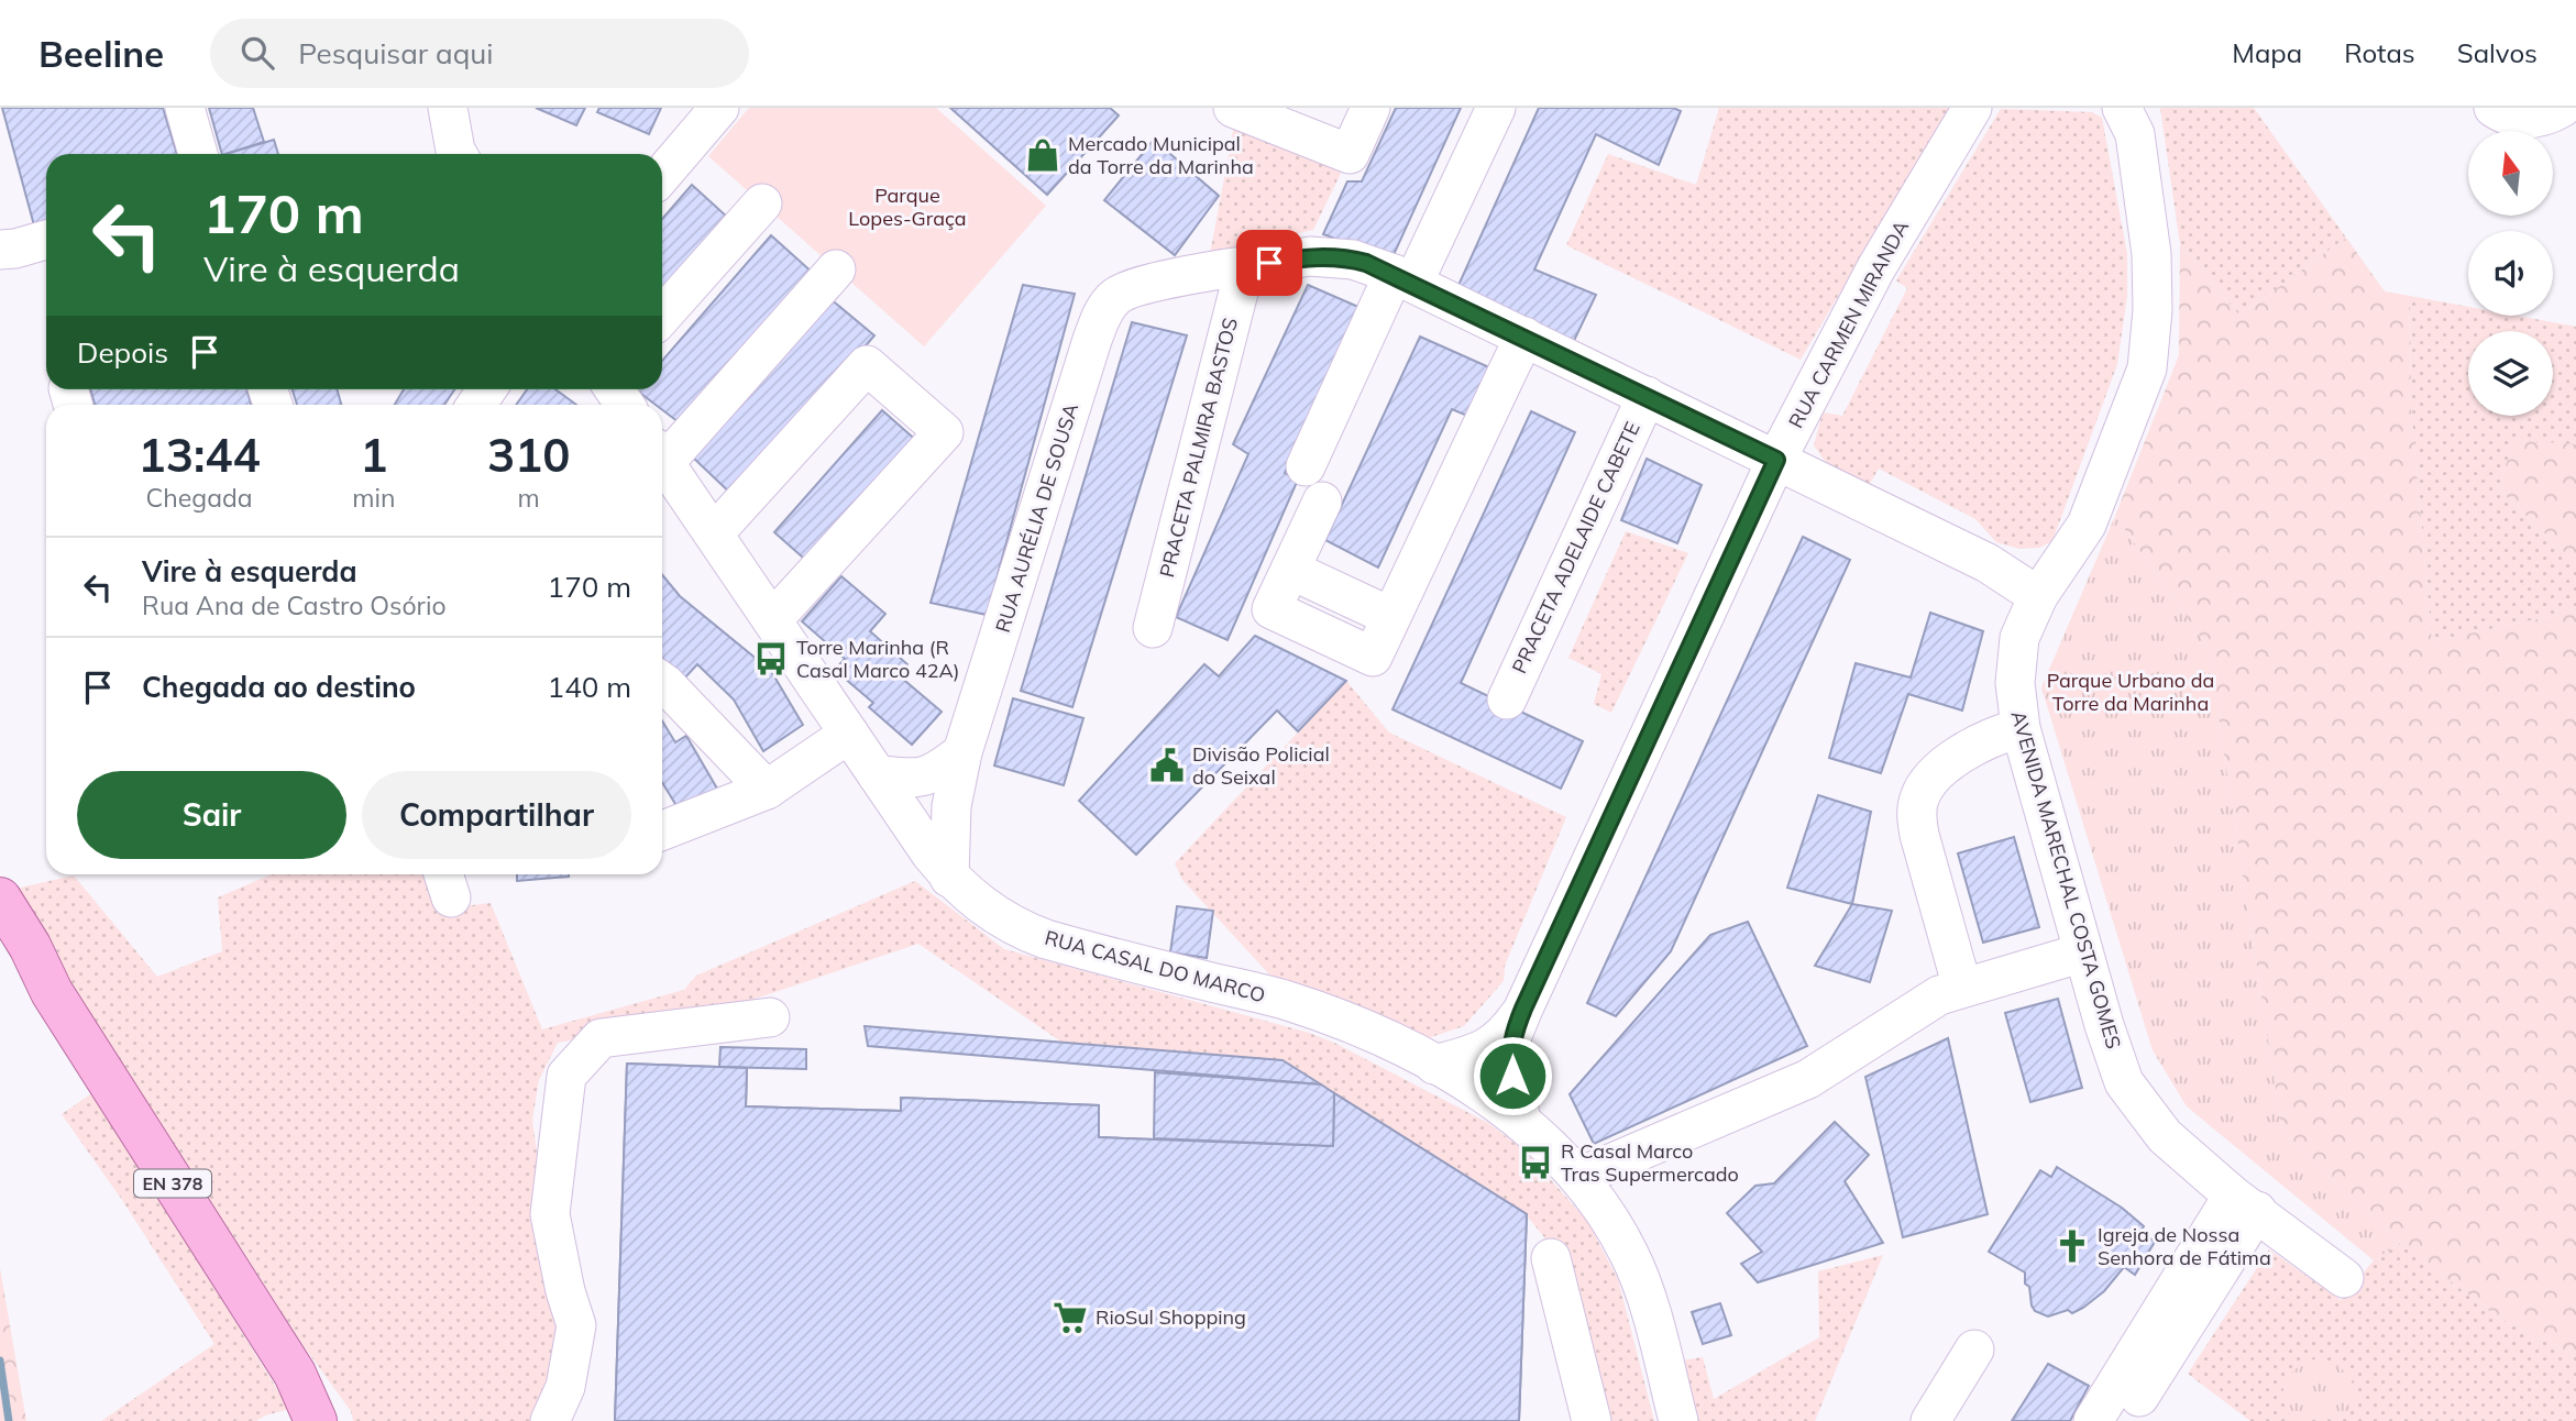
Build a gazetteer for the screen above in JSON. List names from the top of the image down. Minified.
{"streets":{"main road":["EN 378"],"street":["RUA CARMEN MIRANDA","PRACETA PALMIRA BASTOS","RUA AURÉLIA DE SOUSA","PRACETA ADELAIDE CABETE","AVENIDA MARECHAL COSTA GOMES","RUA CASAL DO MARCO"]},"crossings":[["RUA CARMEN MIRANDA","RUA CASAL DO MARCO"],["PRACETA PALMIRA BASTOS","RUA AURÉLIA DE SOUSA"],["RUA AURÉLIA DE SOUSA","RUA CASAL DO MARCO"]],"parks":["Parque Lopes-Graça","Parque Urbano da Torre da Marinha"],"places":{"shop":["Mercado Municipal da Torre da Marinha"],"bus stop":["Torre Marinha (R Casal Marco 42A)","R Casal Marco Tras Supermercado"],"public building":["Divisão Policial do Seixal"],"church":["Igreja de Nossa Senhora de Fátima"],"supermarket":["RioSul Shopping"]},"north":"top","page":{"header":"Beeline","search":"Pesquisar aqui","nav":["Mapa","Rotas","Salvos"],"turn":["170 m","Vire à esquerda"],"then":"Depois","eta":["13:44","Chegada","1","min","310","m"],"list":[{"name":"Vire à esquerda","note":"Rua Ana de Castro Osório","value":"170 m"},{"name":"Chegada ao destino","value":"140 m"}],"buttons":["Sair","Compartilhar"]}}
